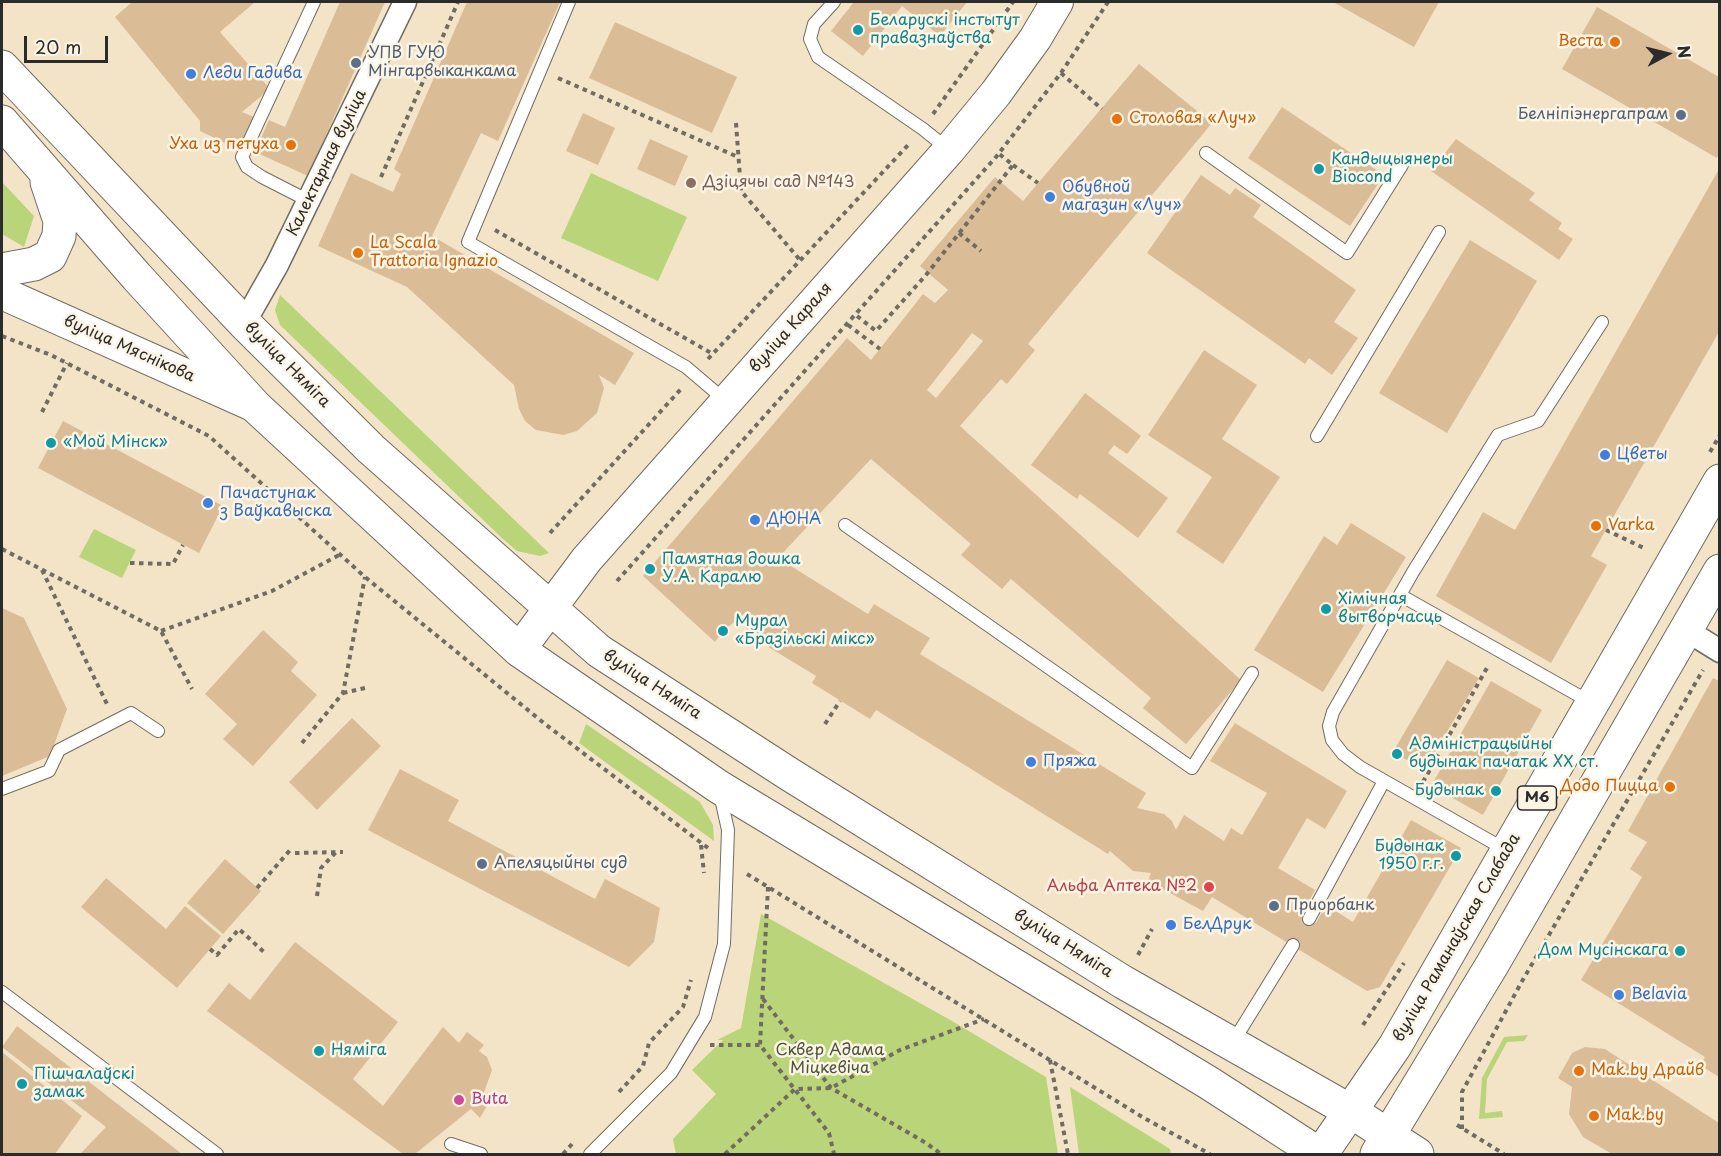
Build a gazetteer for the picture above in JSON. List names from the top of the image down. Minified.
{"streets":{"main road":["вуліца Караля","вуліца Мяснікова","вуліца Няміга","М6","вуліца Раманаўская Слабада"],"street":["Калектарная вуліца"]},"crossings":[["Калектарная вуліца","вуліца Няміга"],["вуліца Караля","вуліца Няміга"],["вуліца Няміга","М6"],["вуліца Няміга","вуліца Раманаўская Слабада"],["М6","вуліца Раманаўская Слабада"]],"parks":["Сквер Адама Міцкевіча"],"places":["Беларускі інстытут правазнаўства","Веста","УПВ ГУЮ Мінгарвыканкама","Леди Гадива","Белніпіэнергапрам","Столовая «Луч»","Уха из петуха","Кандыцыянеры Biocond","Дзіцячы сад №143","Обувной магазин «Луч»","La Scala Trattoria Ignazio","«Мой Мінск»","Цветы","Пачастунак з Ваўкавыска","ДЮНА","Varka","Памятная дошка У.А. Каралю","Хімічная вытворчасць","Мурал «Бразільскі мікс»","Адміністрацыйны будынак пачатак XX ст.","Пряжа","Додо Пицца","Будынак","Будынак 1950 г.г.","Апеляцыйны суд","Альфа Аптека №2","Приорбанк","БелДрук","Дом Мусінскага","Belavia","Няміга","Маk.by Драйв","Пішчалаўскі замак","Buta","Mak.by"],"scale_bar":"20 m","north":"right"}
